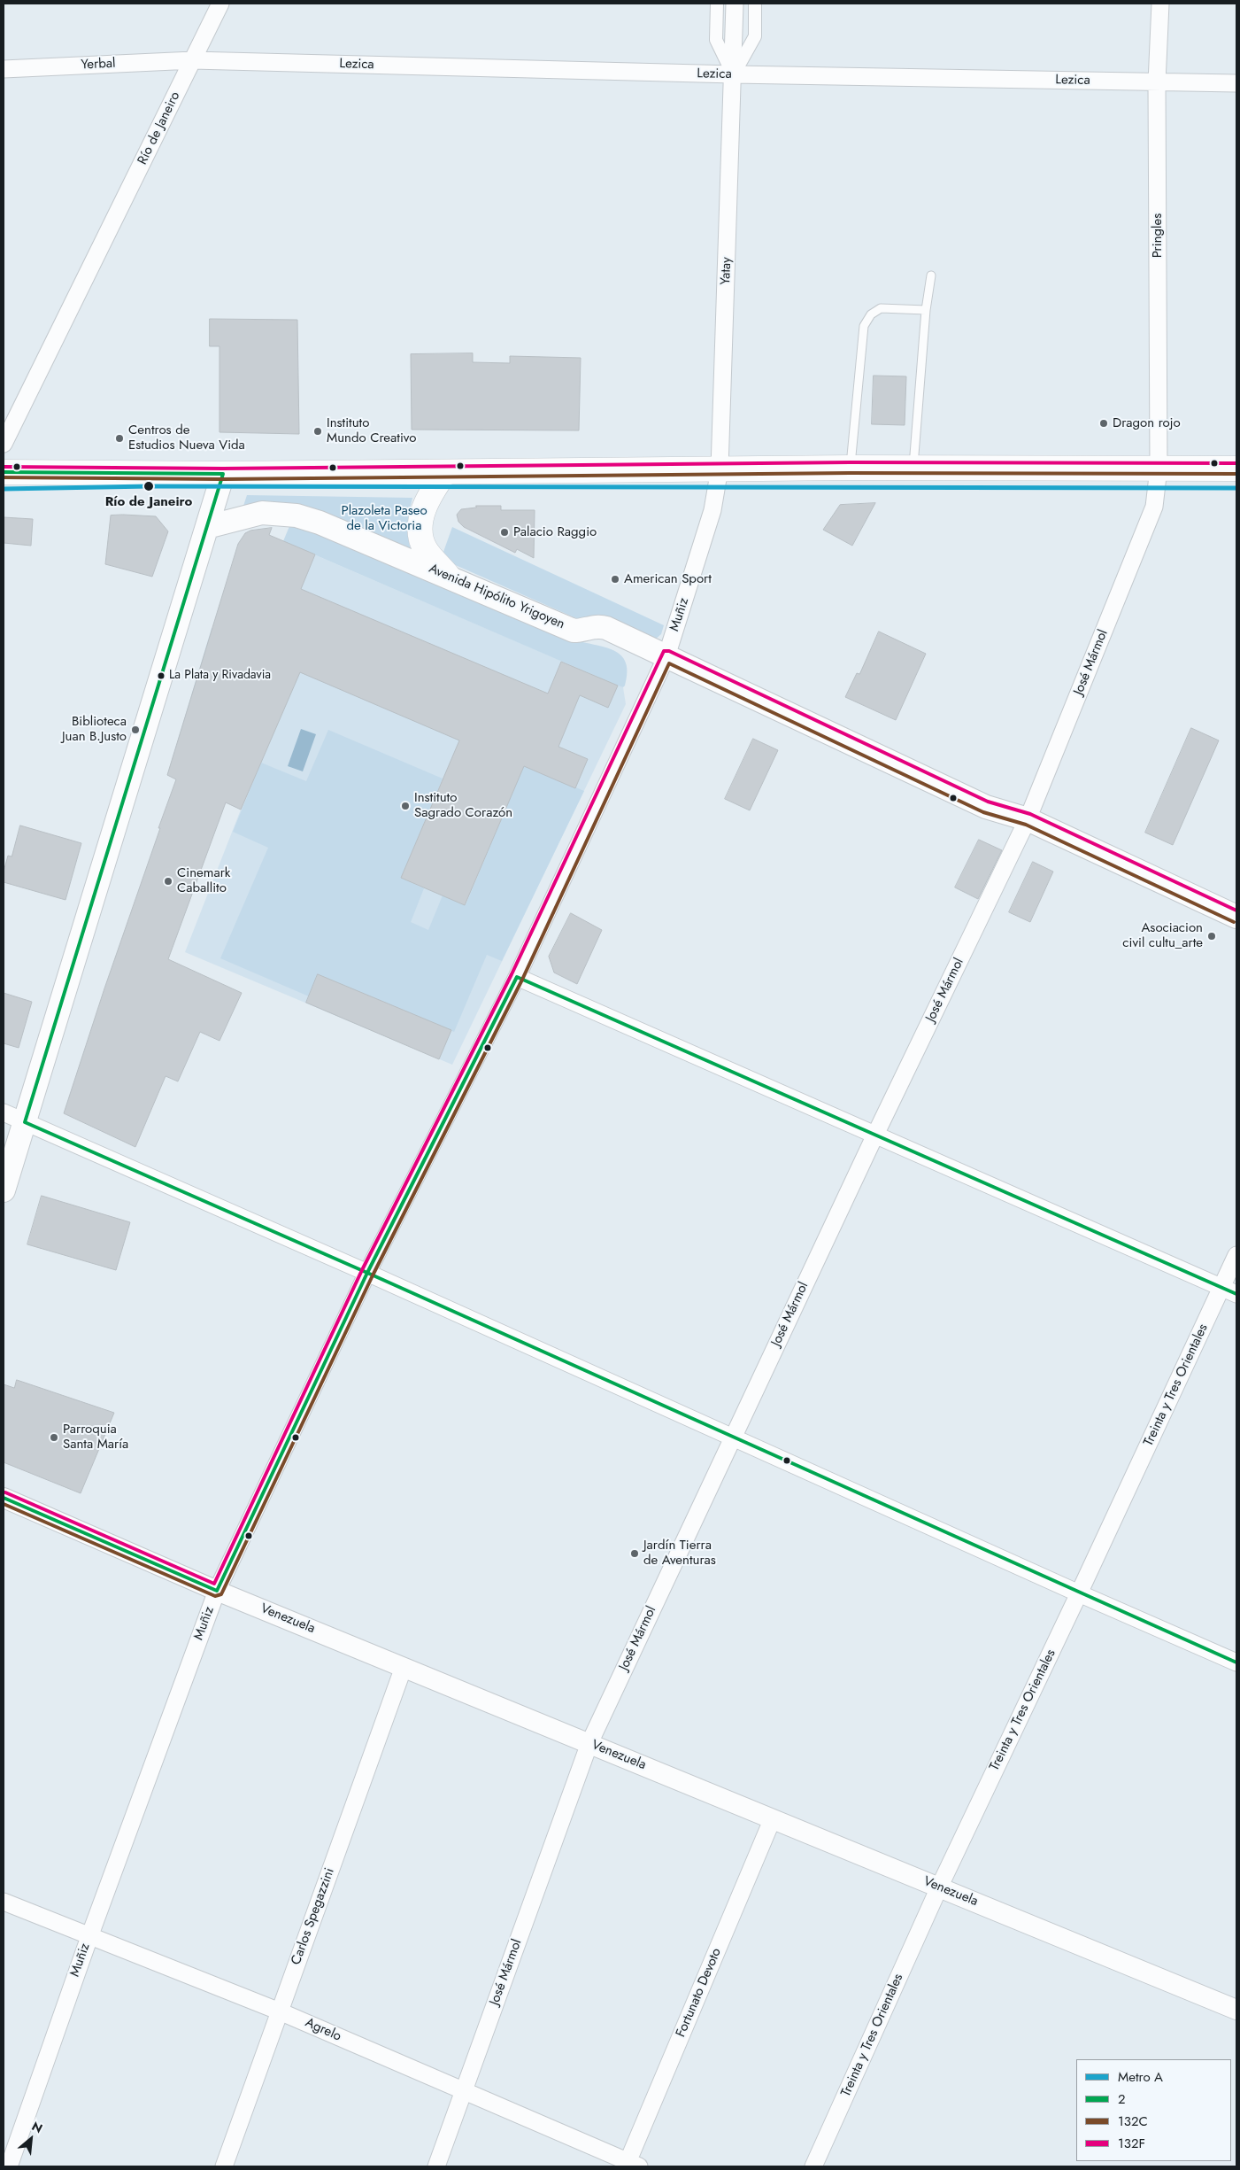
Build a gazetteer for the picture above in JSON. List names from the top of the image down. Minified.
{"streets":{"main road":["Avenida Hipólito Yrigoyen"],"street":["Yerbal","Lezica","Río de Janeiro","Pringles","Yatay","Muñiz","José Mármol","Treinta y Tres Orientales","Venezuela","Carlos Spegazzini","Fortunato Devoto","Agrelo"]},"crossings":[["Yerbal","Lezica"],["Yerbal","Río de Janeiro"],["Lezica","Río de Janeiro"],["Lezica","Pringles"],["Lezica","Yatay"],["Pringles","José Mármol"],["Yatay","Muñiz"],["Avenida Hipólito Yrigoyen","Muñiz"],["Avenida Hipólito Yrigoyen","José Mármol"],["Muñiz","Venezuela"],["Muñiz","Agrelo"],["José Mármol","Venezuela"],["José Mármol","Agrelo"],["Treinta y Tres Orientales","Venezuela"],["Venezuela","Carlos Spegazzini"],["Venezuela","Fortunato Devoto"],["Carlos Spegazzini","Agrelo"],["Fortunato Devoto","Agrelo"]],"parks":["Plazoleta Paseo de la Victoria"],"places":["Dragon rojo","Instituto Mundo Creativo","Centros de Estudios Nueva Vida","Río de Janeiro","Palacio Raggio","American Sport","La Plata y Rivadavia","Biblioteca Juan B.Justo","Instituto Sagrado Corazón","Cinemark Caballito","Asociacion civil cultu_arte","Parroquia Santa María","Jardín Tierra de Aventuras"],"lines":["transit line 132F","transit line 2","transit line 132C","metro line A"],"legend":["Metro A","2","132C","132F"],"north":"top right"}
